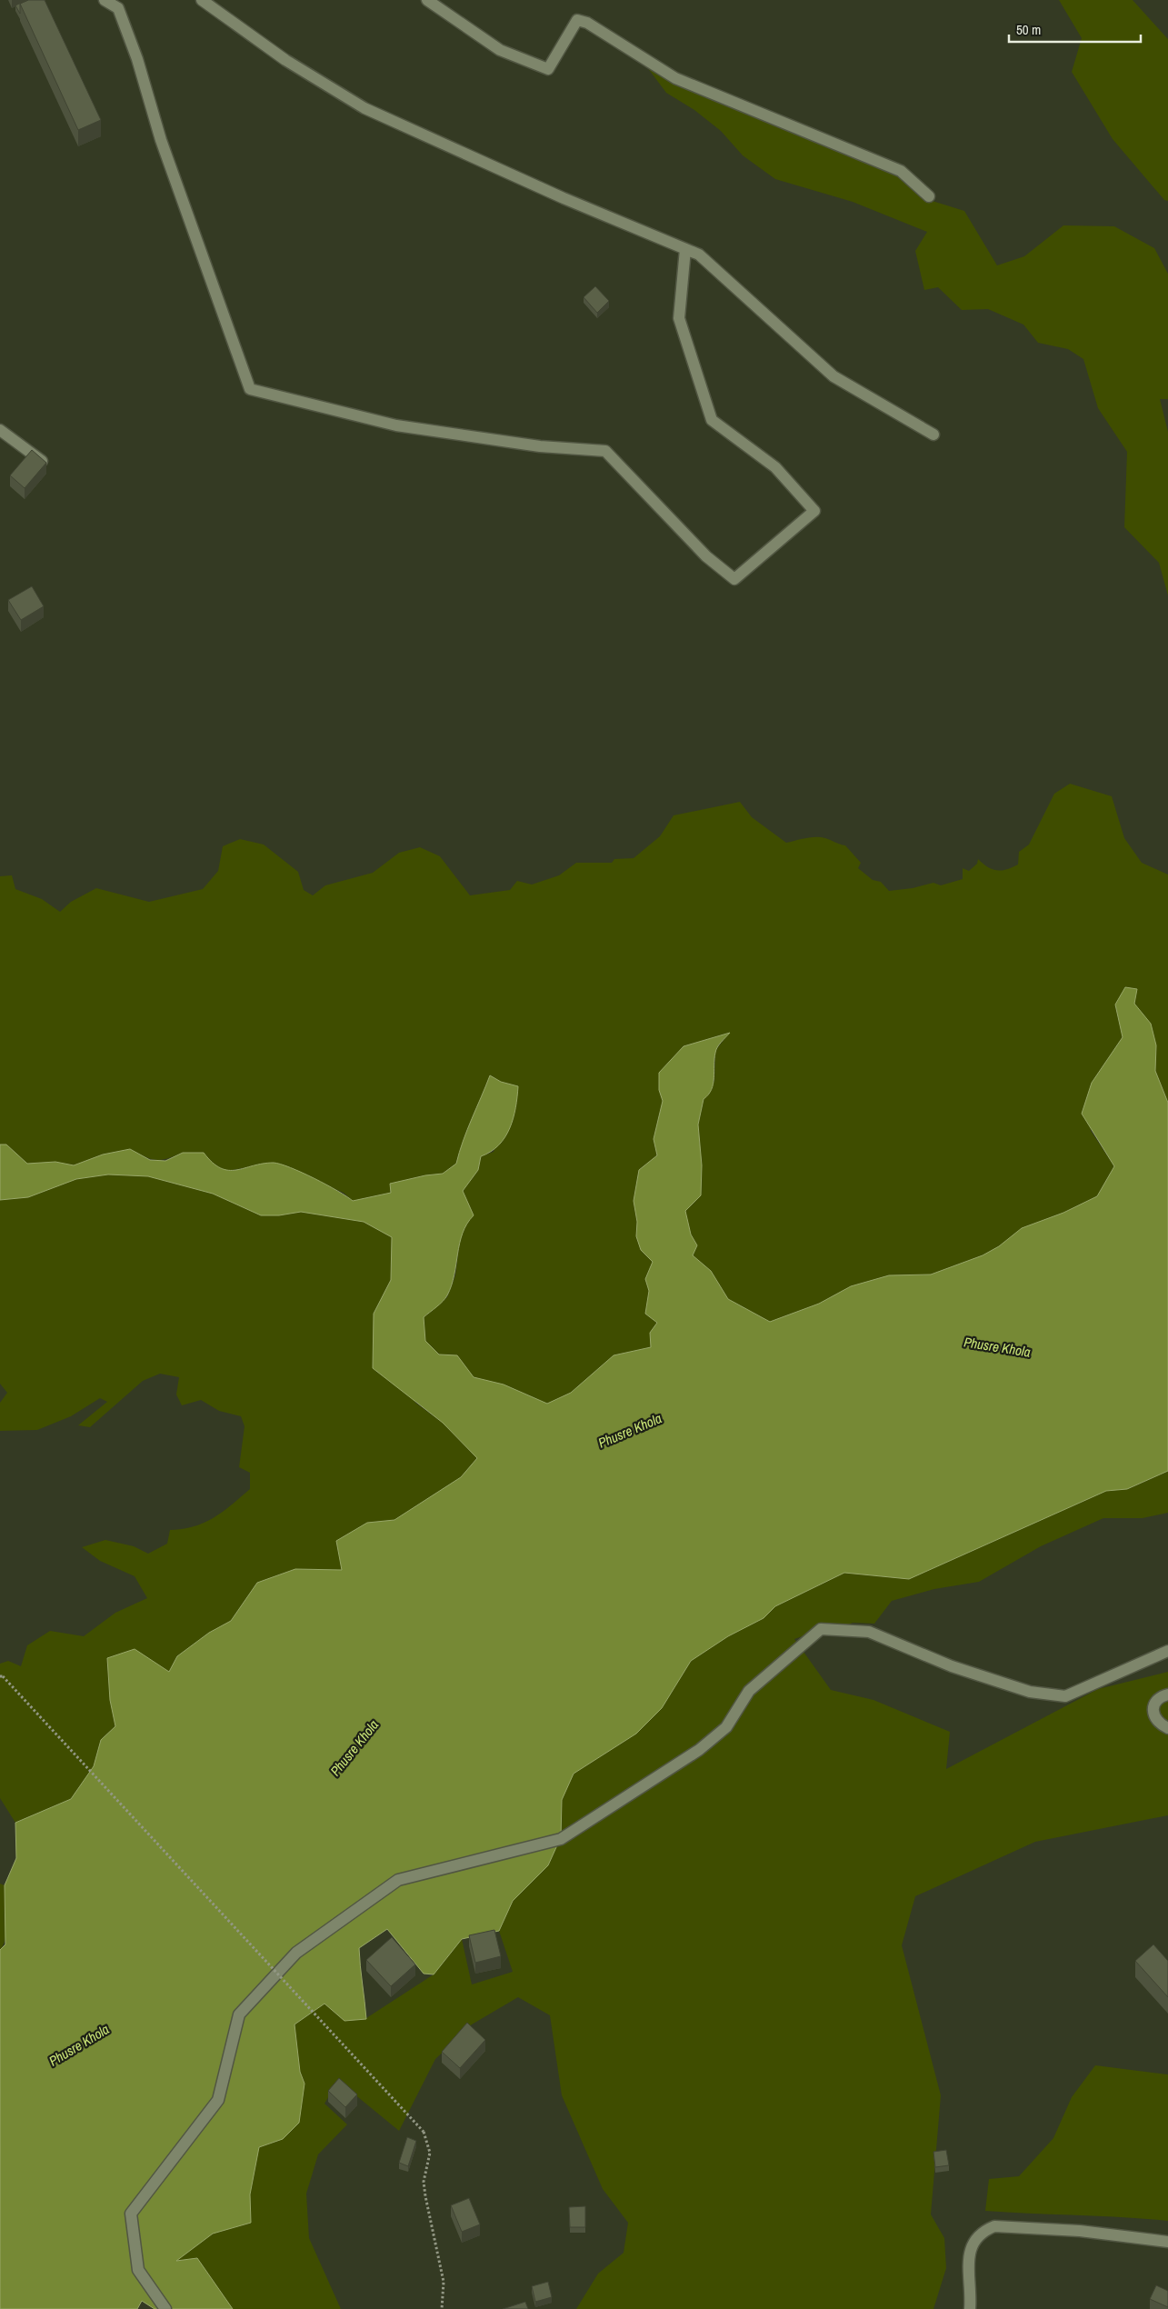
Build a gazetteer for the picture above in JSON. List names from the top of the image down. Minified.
{"water":["Phusre Khola"],"scale_bar":"50 m"}
